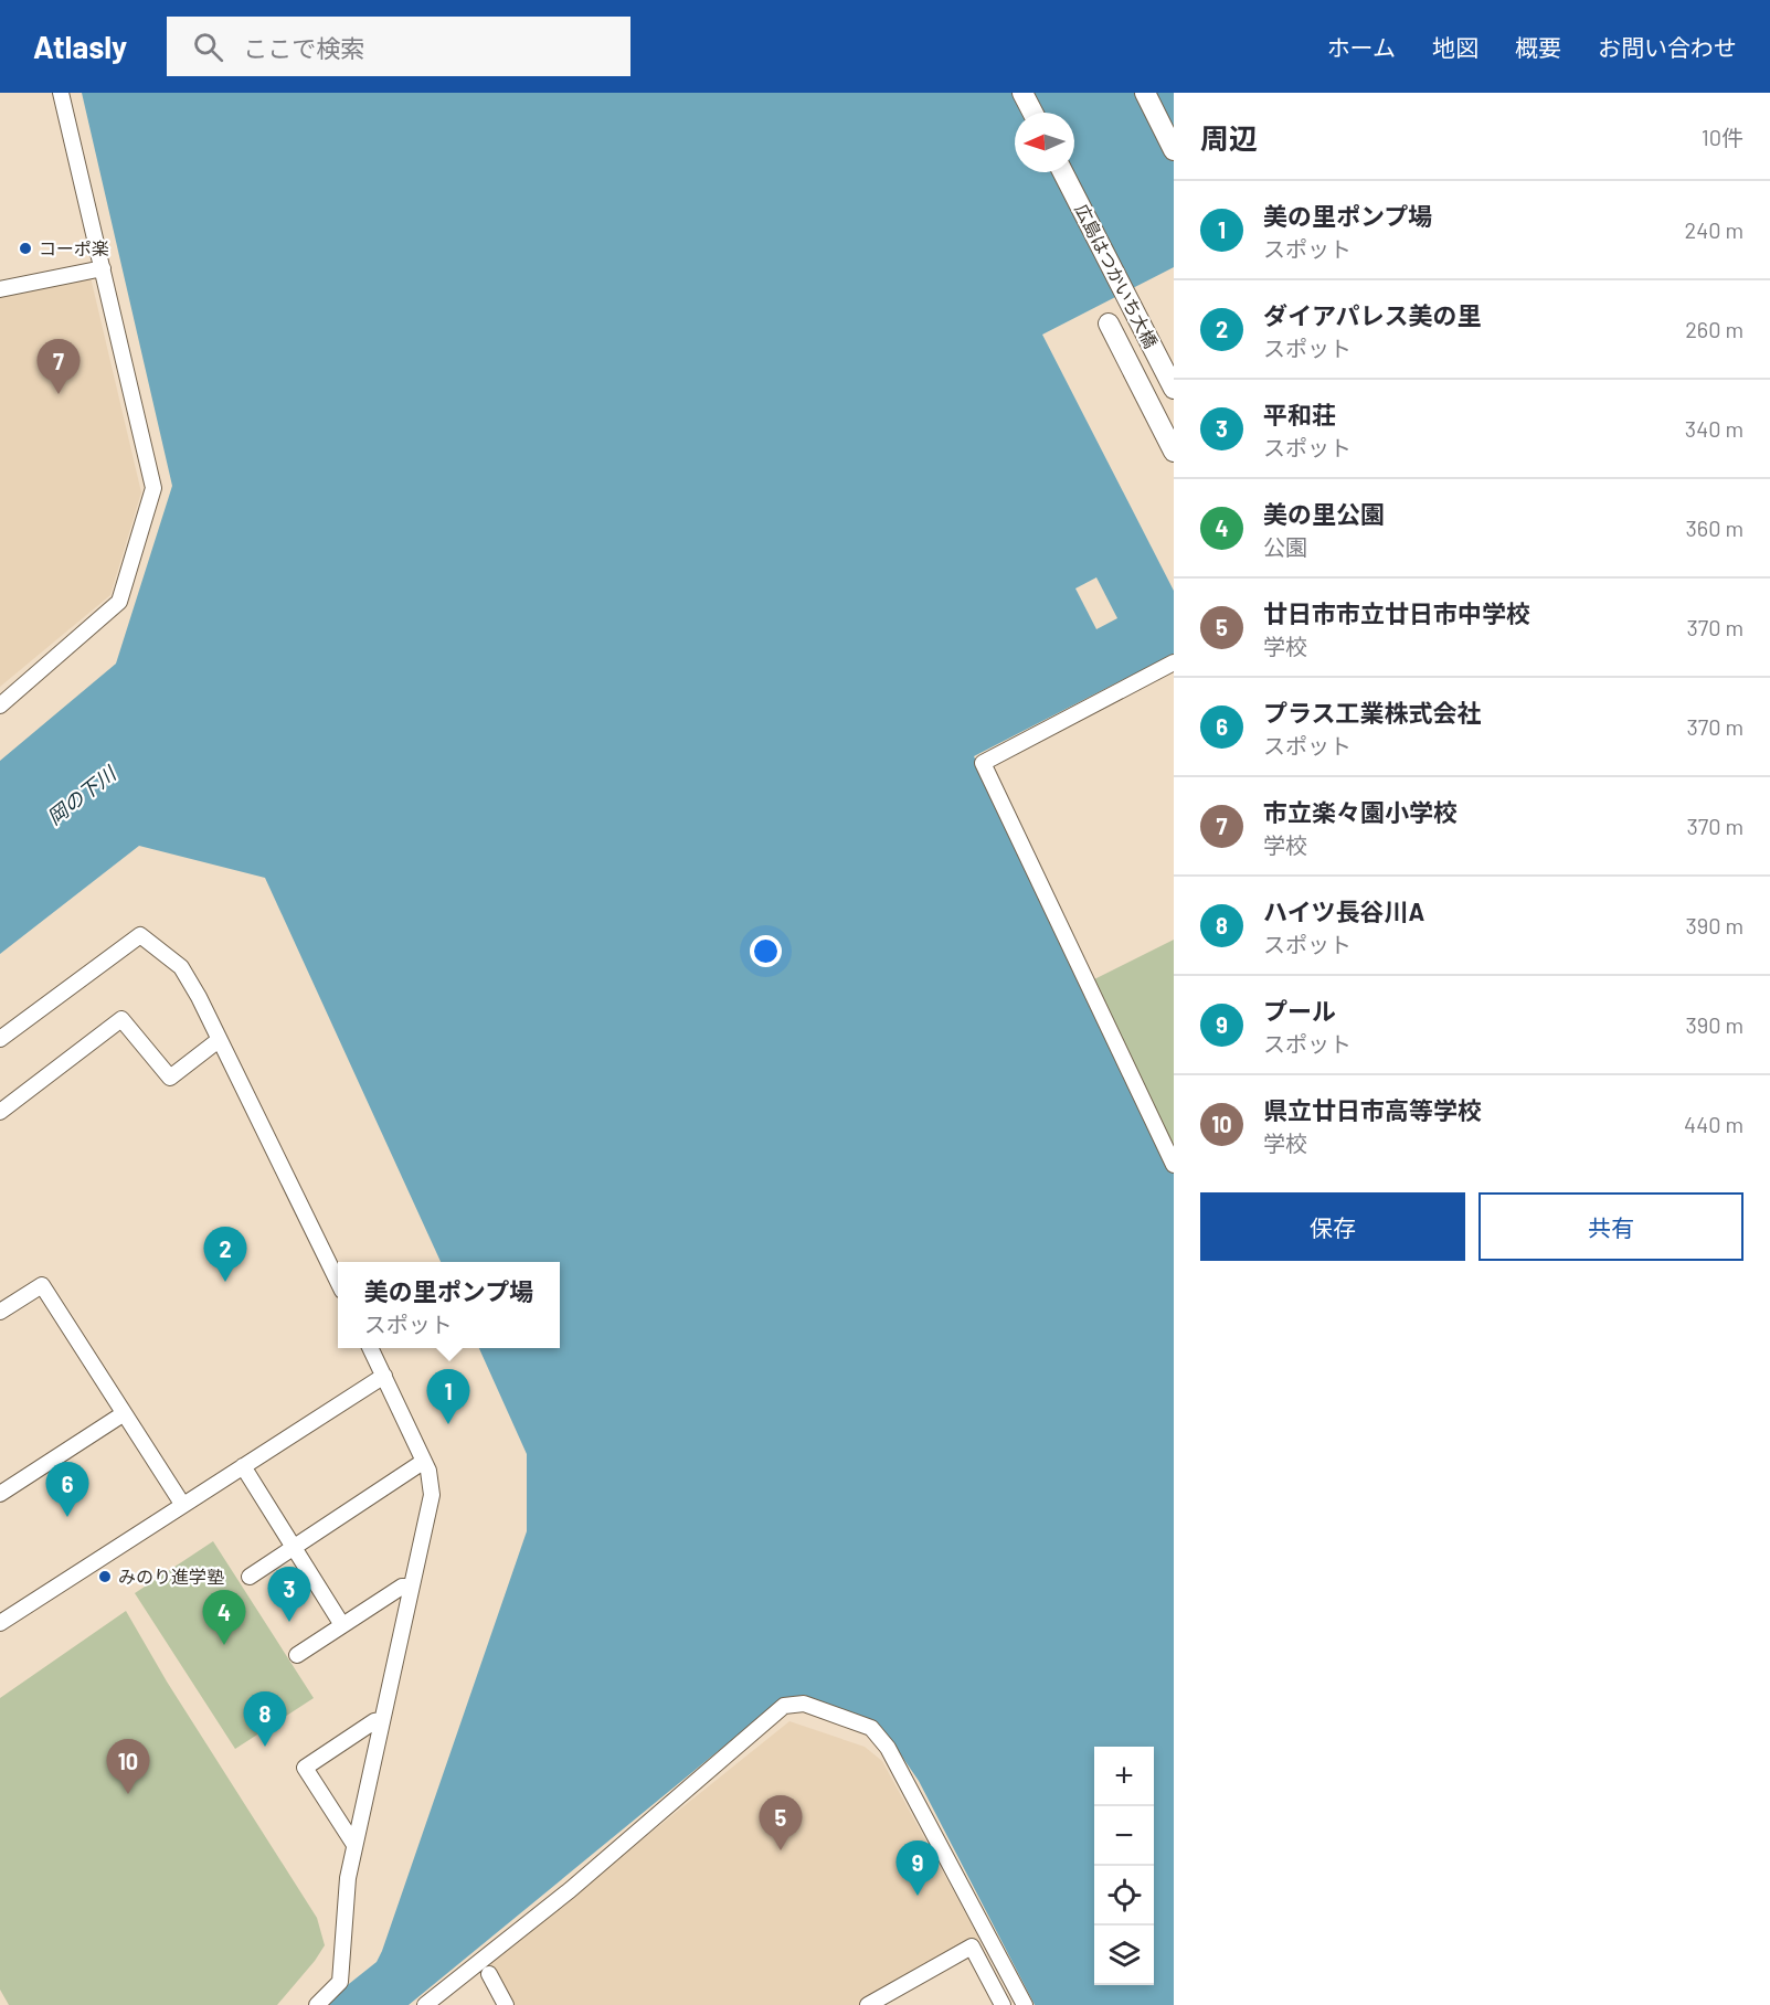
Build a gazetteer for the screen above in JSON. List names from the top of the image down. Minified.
{"streets":{"street":["広島はつかいち大橋"]},"water":["岡の下川"],"places":["コーポ楽","みのり進学塾"],"north":"left","page":{"header":"Atlasly","search":"ここで検索","nav":["ホーム","地図","概要","お問い合わせ"],"heading":["周辺","10件"],"list":[{"mark":"1","name":"美の里ポンプ場","note":"スポット","value":"240 m"},{"mark":"2","name":"ダイアパレス美の里","note":"スポット","value":"260 m"},{"mark":"3","name":"平和荘","note":"スポット","value":"340 m"},{"mark":"4","name":"美の里公園","note":"公園","value":"360 m"},{"mark":"5","name":"廿日市市立廿日市中学校","note":"学校","value":"370 m"},{"mark":"6","name":"プラス工業株式会社","note":"スポット","value":"370 m"},{"mark":"7","name":"市立楽々園小学校","note":"学校","value":"370 m"},{"mark":"8","name":"ハイツ長谷川A","note":"スポット","value":"390 m"},{"mark":"9","name":"プール","note":"スポット","value":"390 m"},{"mark":"10","name":"県立廿日市高等学校","note":"学校","value":"440 m"}],"pins":["7","2","1","6","3","4","8","10","5","9"],"buttons":["保存","共有"],"popup":["美の里ポンプ場","スポット"],"map_buttons":["+","−"]}}
